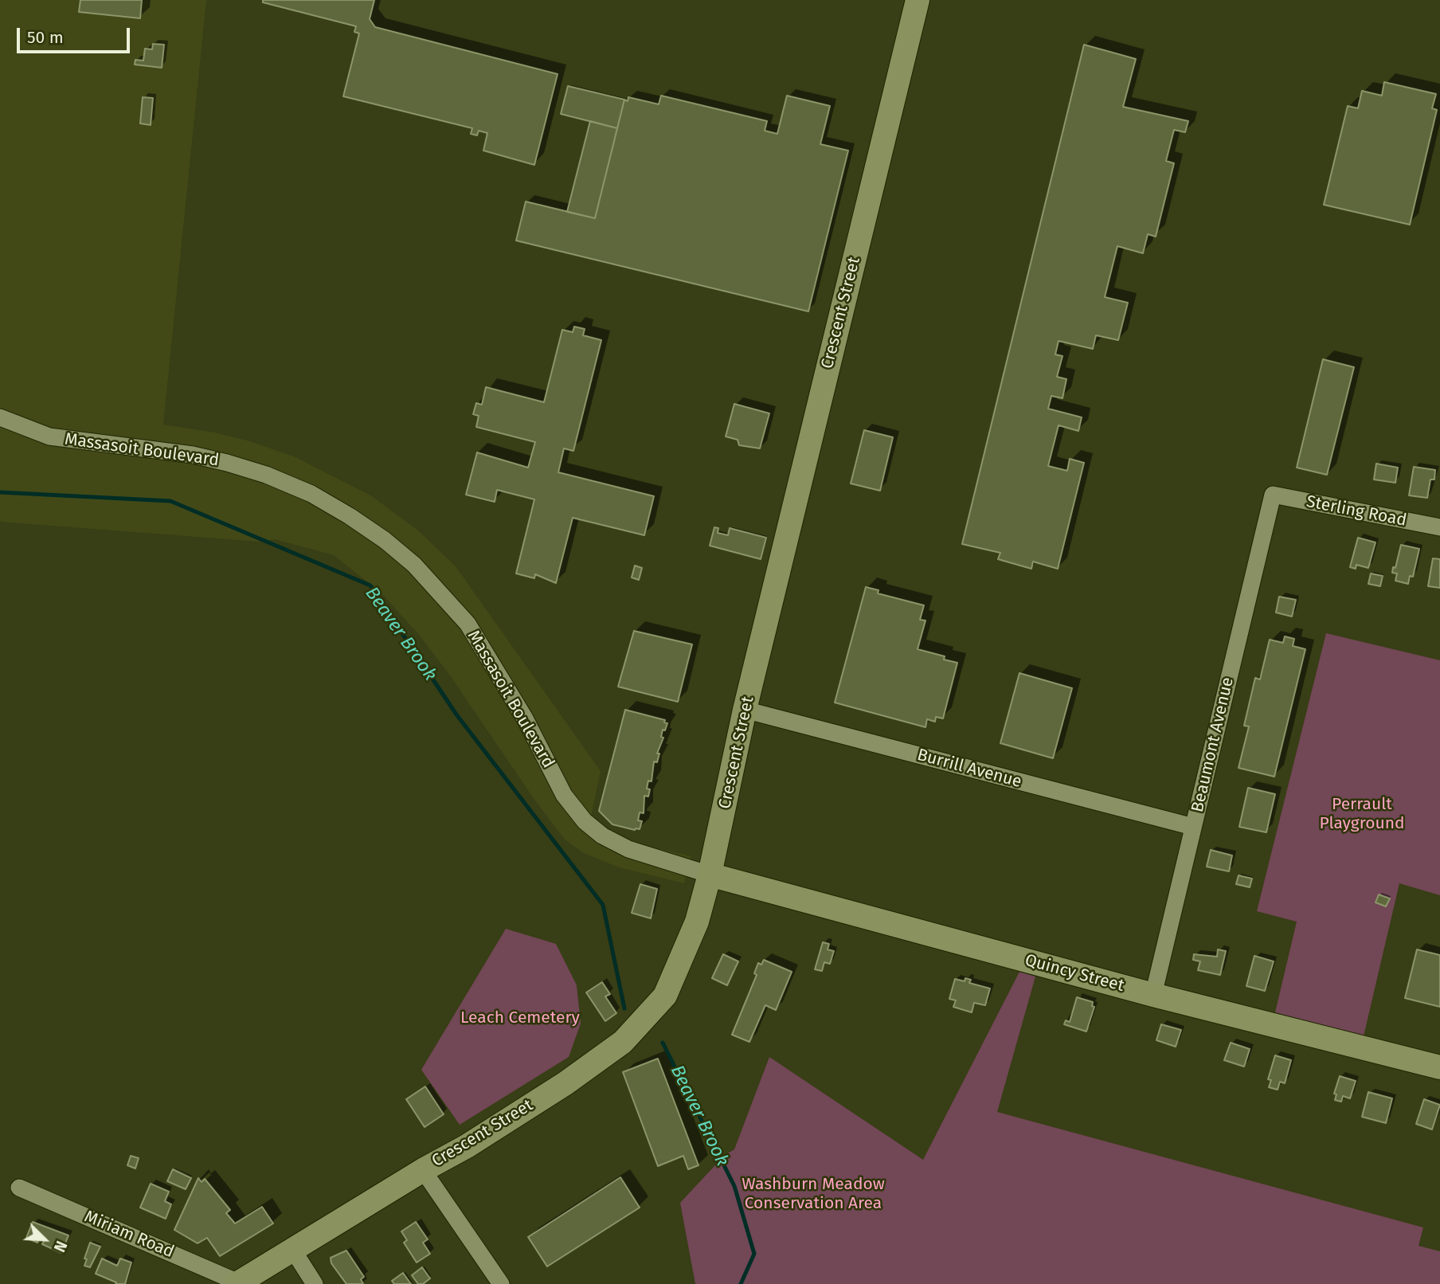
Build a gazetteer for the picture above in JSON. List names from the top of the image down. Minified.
{"streets":{"main road":["Crescent Street","Quincy Street"],"street":["Massasoit Boulevard","Sterling Road","Beaumont Avenue","Burrill Avenue","Miriam Road"]},"crossings":[["Crescent Street","Massasoit Boulevard"],["Crescent Street","Burrill Avenue"],["Crescent Street","Quincy Street"],["Crescent Street","Miriam Road"],["Massasoit Boulevard","Quincy Street"],["Sterling Road","Beaumont Avenue"],["Beaumont Avenue","Burrill Avenue"],["Beaumont Avenue","Quincy Street"]],"water":["Beaver Brook"],"parks":["Perrault Playground","Leach Cemetery","Washburn Meadow Conservation Area"],"scale_bar":"50 m","north":"bottom right"}
